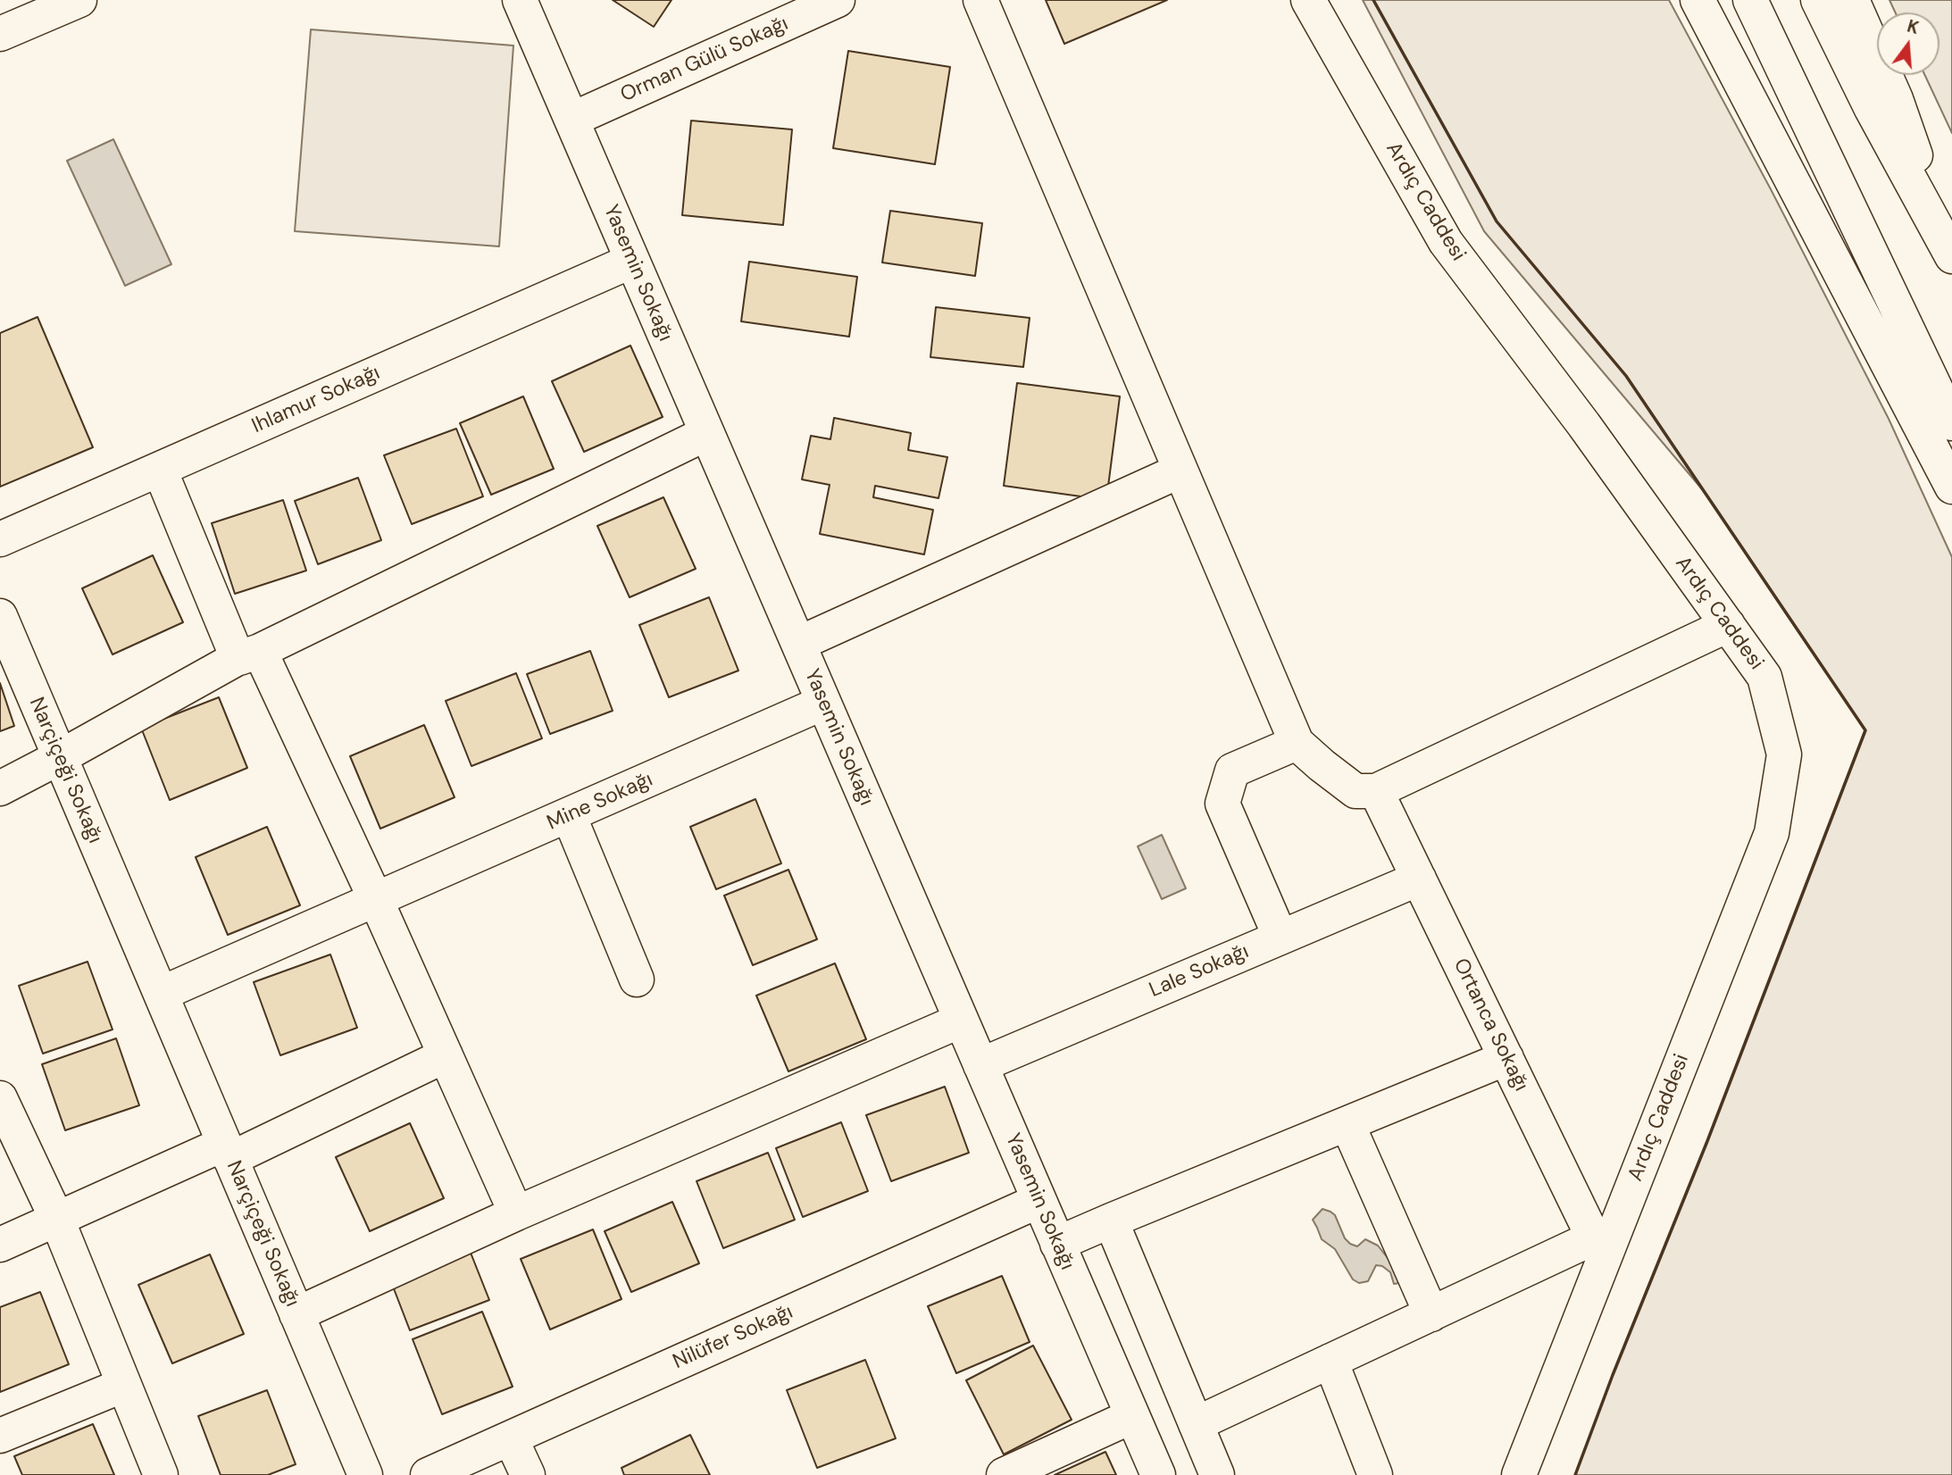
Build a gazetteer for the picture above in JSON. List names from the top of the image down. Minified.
{"streets":{"main road":["Orman Gülü Sokağı","Ardıç Caddesi","Yasemin Sokağı","Ihlamur Sokağı","Narçiçeği Sokağı","Mine Sokağı","Lale Sokağı","Ortanca Sokağı","Nilüfer Sokağı"]},"crossings":[["Orman Gülü Sokağı","Yasemin Sokağı"],["Ardıç Caddesi","Ortanca Sokağı"],["Yasemin Sokağı","Ihlamur Sokağı"],["Yasemin Sokağı","Mine Sokağı"],["Yasemin Sokağı","Lale Sokağı"],["Yasemin Sokağı","Nilüfer Sokağı"],["Lale Sokağı","Ortanca Sokağı"]],"north":"top"}
